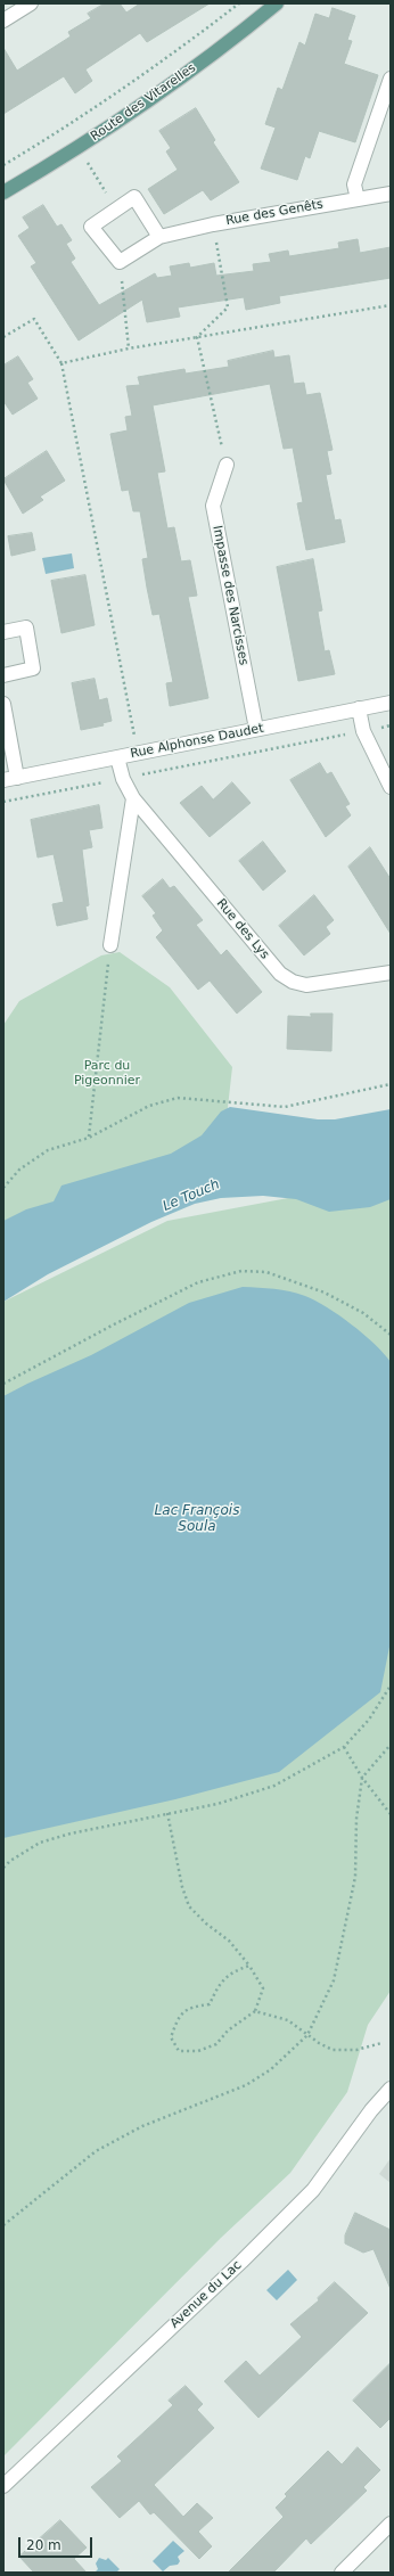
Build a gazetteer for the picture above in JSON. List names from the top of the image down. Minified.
{"streets":{"main road":["Route des Vitarelles"],"street":["Rue des Genêts","Impasse des Narcisses","Rue Alphonse Daudet","Rue des Lys","Avenue du Lac"]},"crossings":[["Impasse des Narcisses","Rue Alphonse Daudet"],["Rue Alphonse Daudet","Rue des Lys"]],"water":["Le Touch","Lac François Soula"],"parks":["Parc du Pigeonnier"],"scale_bar":"20 m"}
